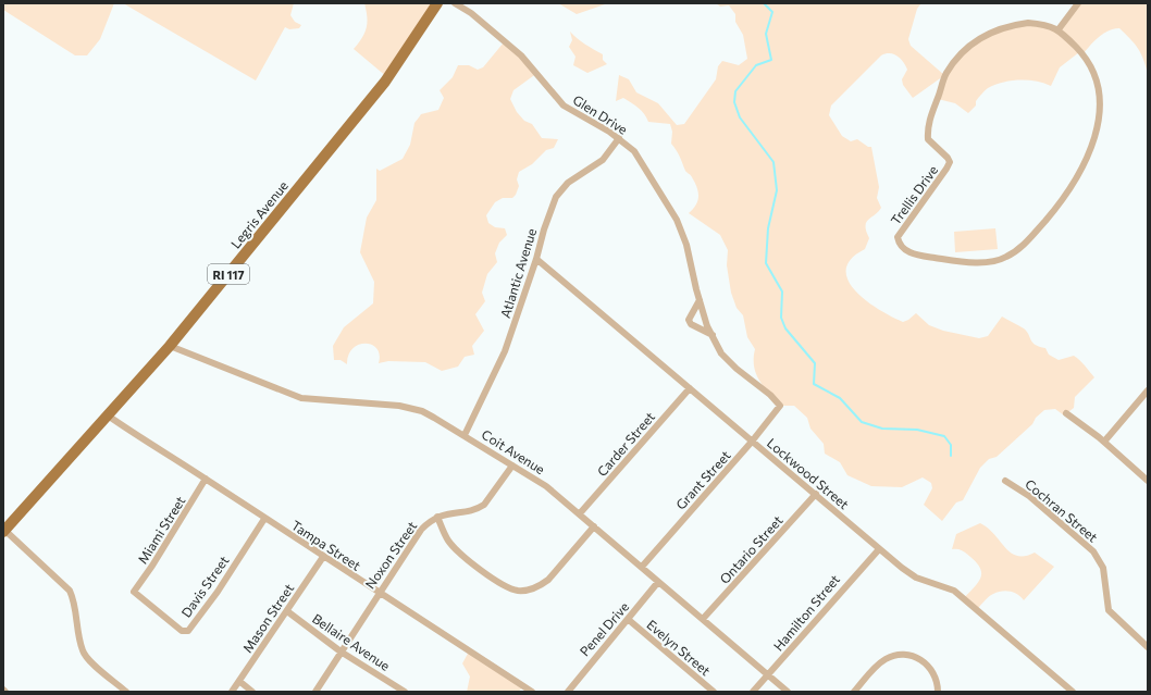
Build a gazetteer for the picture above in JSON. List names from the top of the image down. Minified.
{"streets":{"main road":["Legris Avenue","RI 117"],"street":["Glen Drive","Trellis Drive","Atlantic Avenue","Carder Street","Coit Avenue","Lockwood Street","Grant Street","Cochran Street","Miami Street","Tampa Street","Ontario Street","Noxon Street","Davis Street","Hamilton Street","Mason Street","Penel Drive","Bellaire Avenue","Evelyn Street"]},"crossings":[["Glen Drive","Atlantic Avenue"],["Glen Drive","Grant Street"],["Legris Avenue","Coit Avenue"],["Legris Avenue","Tampa Street"],["Atlantic Avenue","Coit Avenue"],["Atlantic Avenue","Lockwood Street"],["Carder Street","Coit Avenue"],["Carder Street","Lockwood Street"],["Coit Avenue","Grant Street"],["Coit Avenue","Ontario Street"],["Coit Avenue","Noxon Street"],["Coit Avenue","Hamilton Street"],["Coit Avenue","Penel Drive"],["Lockwood Street","Grant Street"],["Lockwood Street","Ontario Street"],["Lockwood Street","Hamilton Street"],["Miami Street","Tampa Street"],["Miami Street","Davis Street"],["Tampa Street","Noxon Street"],["Tampa Street","Davis Street"],["Tampa Street","Mason Street"],["Noxon Street","Bellaire Avenue"],["Mason Street","Bellaire Avenue"],["Penel Drive","Evelyn Street"]]}
